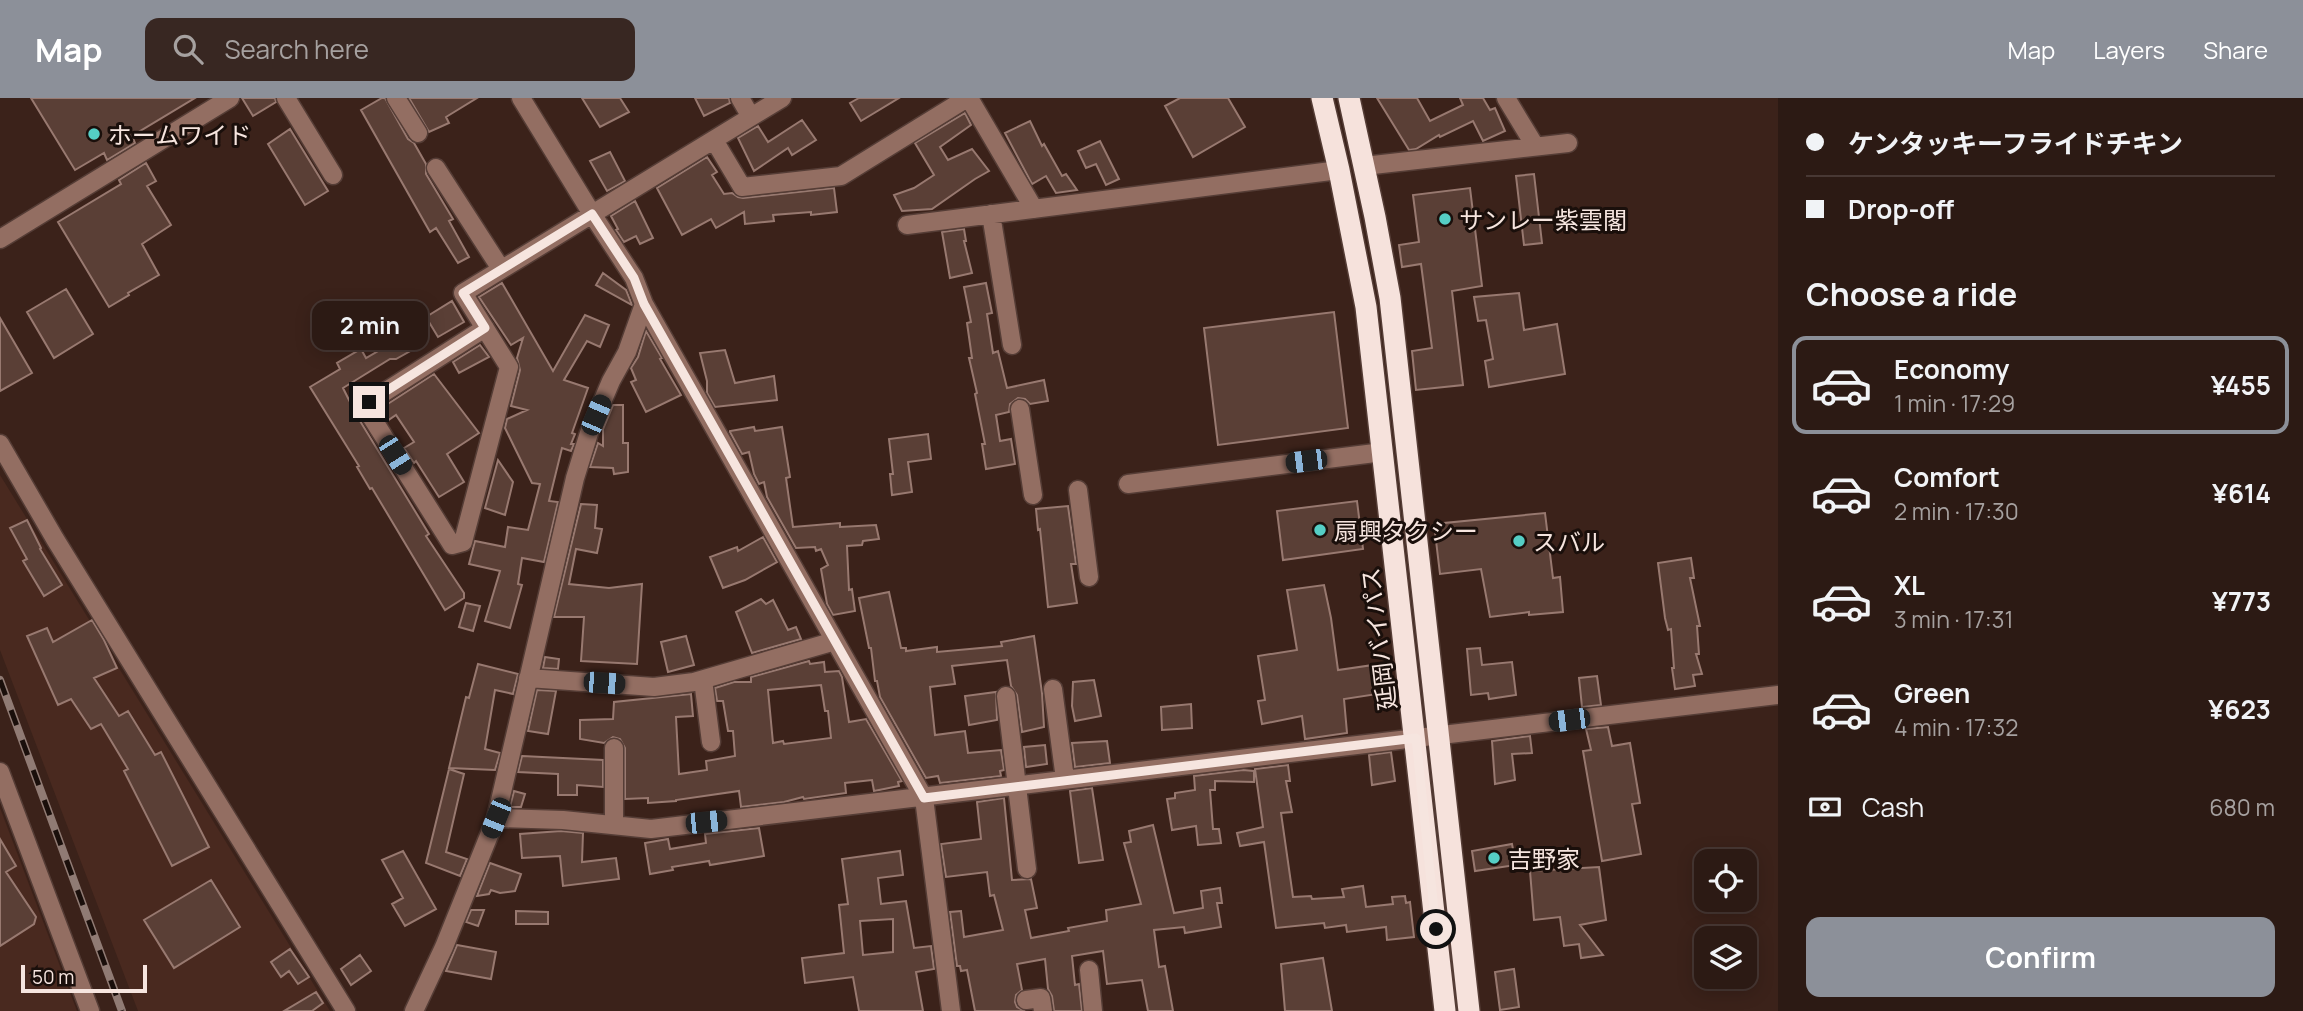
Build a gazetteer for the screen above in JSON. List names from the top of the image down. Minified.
{"streets":{"highway":["延岡バイパス"]},"places":["ホームワイド","サンレー紫雲閣","扇興タクシー","スバル","吉野家"],"scale_bar":"50 m","page":{"header":"Map","search":"Search here","nav":["Map","Layers","Share"],"banner":["ケンタッキーフライドチキン","Drop-off"],"heading":"Choose a ride","bubble":"2 min","list":[{"name":"Economy","note":"1 min · 17:29","value":"¥455"},{"name":"Comfort","note":"2 min · 17:30","value":"¥614"},{"name":"XL","note":"3 min · 17:31","value":"¥773"},{"name":"Green","note":"4 min · 17:32","value":"¥623"}],"pay":["Cash","680 m"],"buttons":"Confirm","scale":"50 m"}}
